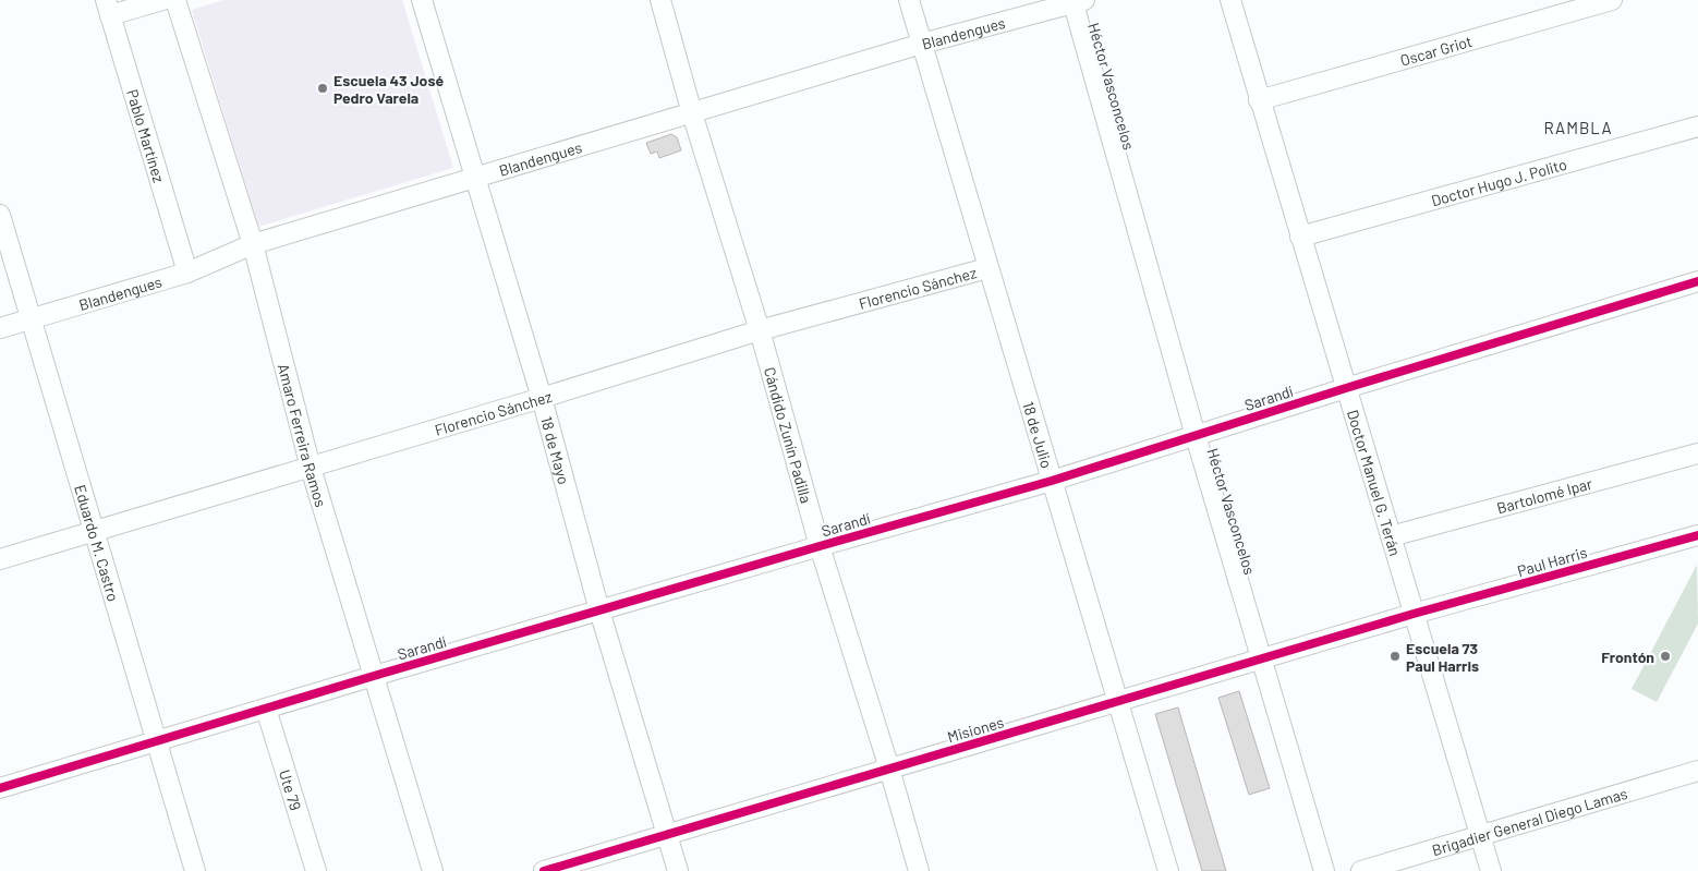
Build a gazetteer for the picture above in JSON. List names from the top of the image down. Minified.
{"streets":{"street":["Blandengues","Oscar Griot","Héctor Vasconcelos","Pablo Martínez","Doctor Hugo J. Polito","Florencio Sánchez","Sarandí","Amaro Ferreira Ramos","Cándido Zunín Padilla","18 de Julio","18 de Mayo","Doctor Manuel G. Terán","Bartolomé Ipar","Eduardo M. Castro","Paul Harris","Misiones","Ute 79","Brigadier General Diego Lamas"]},"crossings":[["Blandengues","Héctor Vasconcelos"],["Blandengues","Pablo Martínez"],["Blandengues","Amaro Ferreira Ramos"],["Blandengues","Cándido Zunín Padilla"],["Blandengues","18 de Julio"],["Blandengues","18 de Mayo"],["Blandengues","Eduardo M. Castro"],["Oscar Griot","Doctor Manuel G. Terán"],["Héctor Vasconcelos","Sarandí"],["Héctor Vasconcelos","Misiones"],["Doctor Hugo J. Polito","Doctor Manuel G. Terán"],["Florencio Sánchez","Amaro Ferreira Ramos"],["Florencio Sánchez","Cándido Zunín Padilla"],["Florencio Sánchez","18 de Julio"],["Florencio Sánchez","18 de Mayo"],["Florencio Sánchez","Eduardo M. Castro"],["Sarandí","Amaro Ferreira Ramos"],["Sarandí","Cándido Zunín Padilla"],["Sarandí","18 de Julio"],["Sarandí","18 de Mayo"],["Sarandí","Doctor Manuel G. Terán"],["Sarandí","Eduardo M. Castro"],["Sarandí","Ute 79"],["Cándido Zunín Padilla","Misiones"],["18 de Julio","Misiones"],["18 de Mayo","Misiones"],["Doctor Manuel G. Terán","Bartolomé Ipar"],["Doctor Manuel G. Terán","Paul Harris"],["Doctor Manuel G. Terán","Misiones"],["Doctor Manuel G. Terán","Brigadier General Diego Lamas"],["Paul Harris","Misiones"]],"districts":["RAMBLA"],"places":["Escuela 43 José Pedro Varela","Escuela 73 Paul Harris","Frontón"]}
